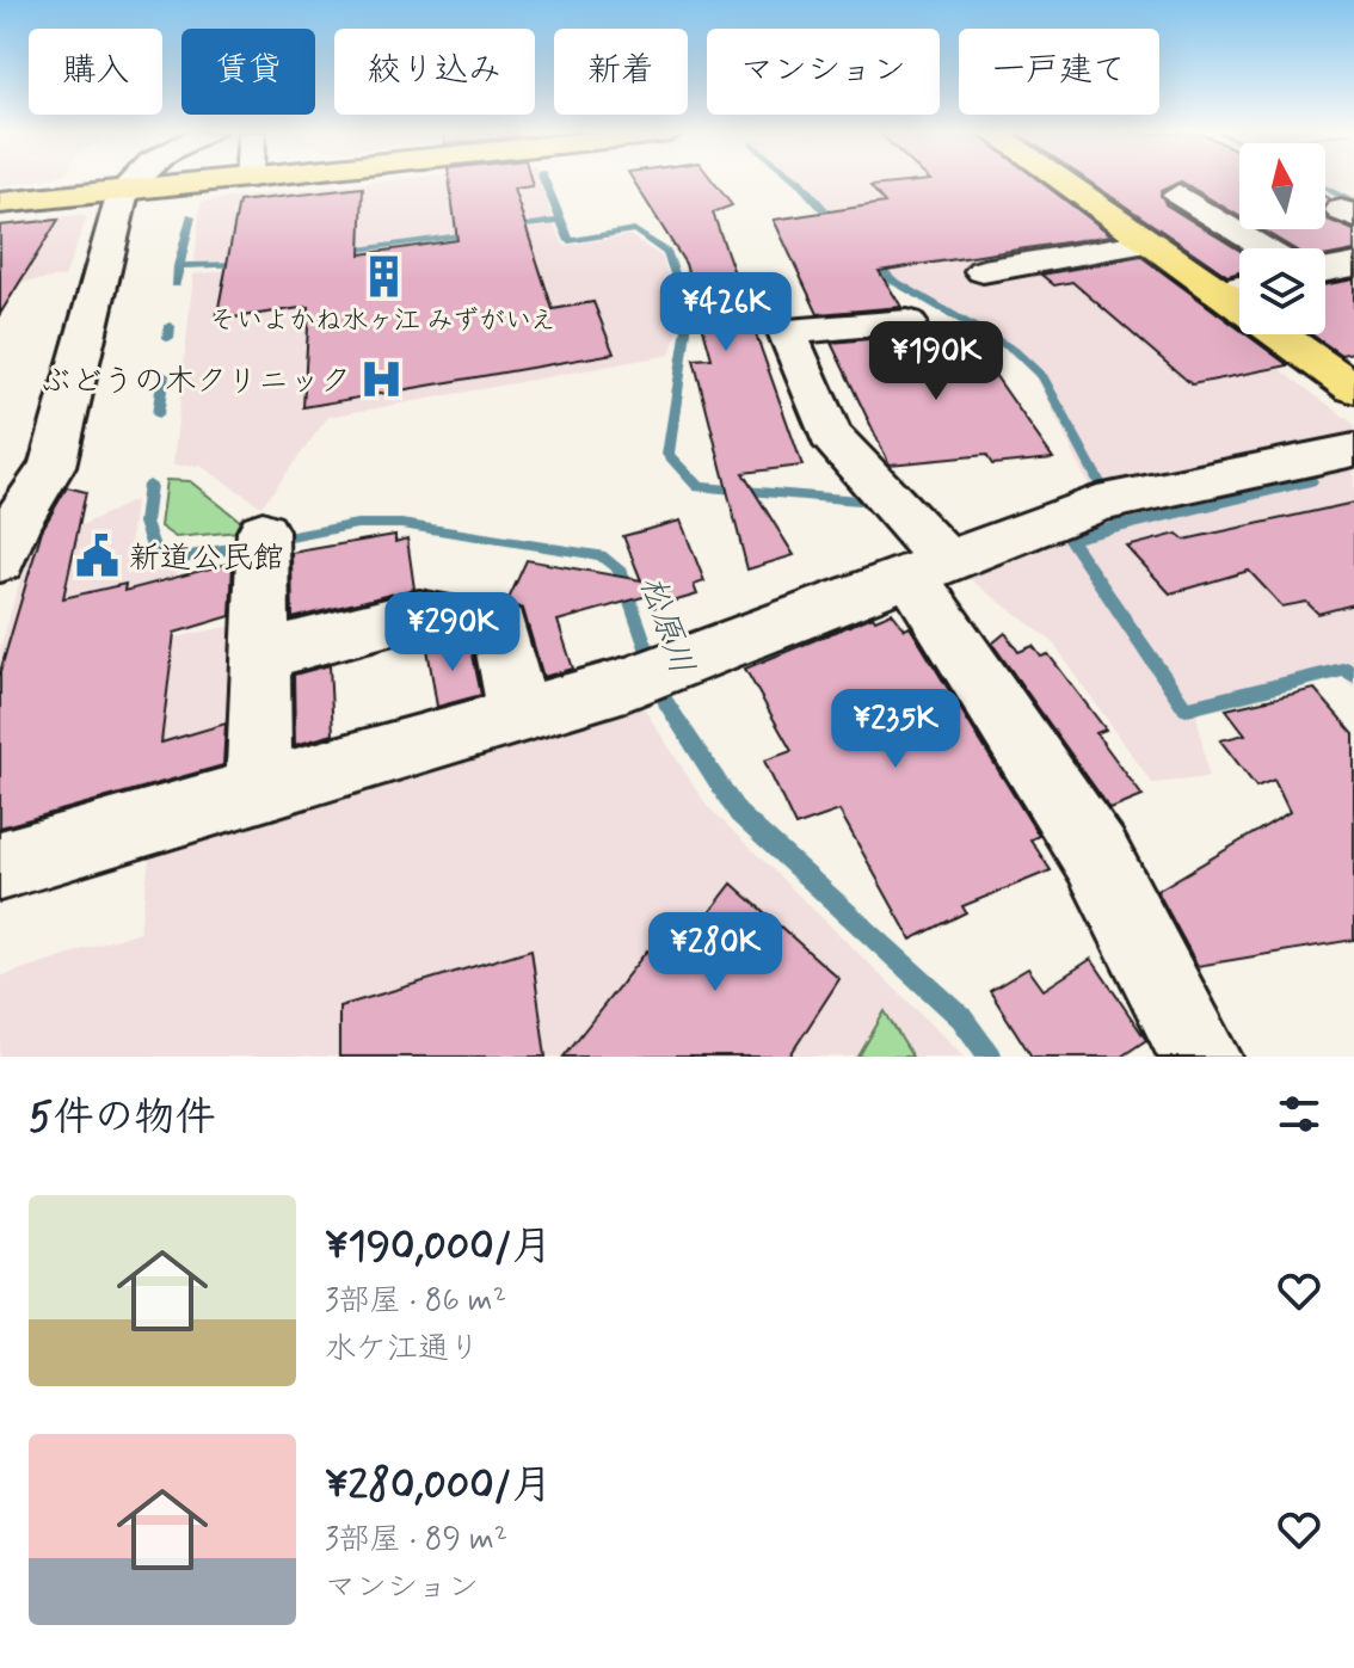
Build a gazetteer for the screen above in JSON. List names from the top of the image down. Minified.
{"water":["松原川"],"places":{"building":["そいよかね水ヶ江 みずがいえ"],"hospital":["ぶどうの木クリニック"],"public building":["新道公民館"]},"north":"top","page":{"chip":["購入","賃貸","絞り込み","新着","マンション","一戸建て"],"price":["¥426K","¥190K","¥290K","¥235K","¥280K"],"heading":"5件の物件","list":[{"name":"¥190,000/月","note":"3部屋 · 86 m² · 水ケ江通り"},{"name":"¥280,000/月","note":"3部屋 · 89 m² · マンション"}]}}
